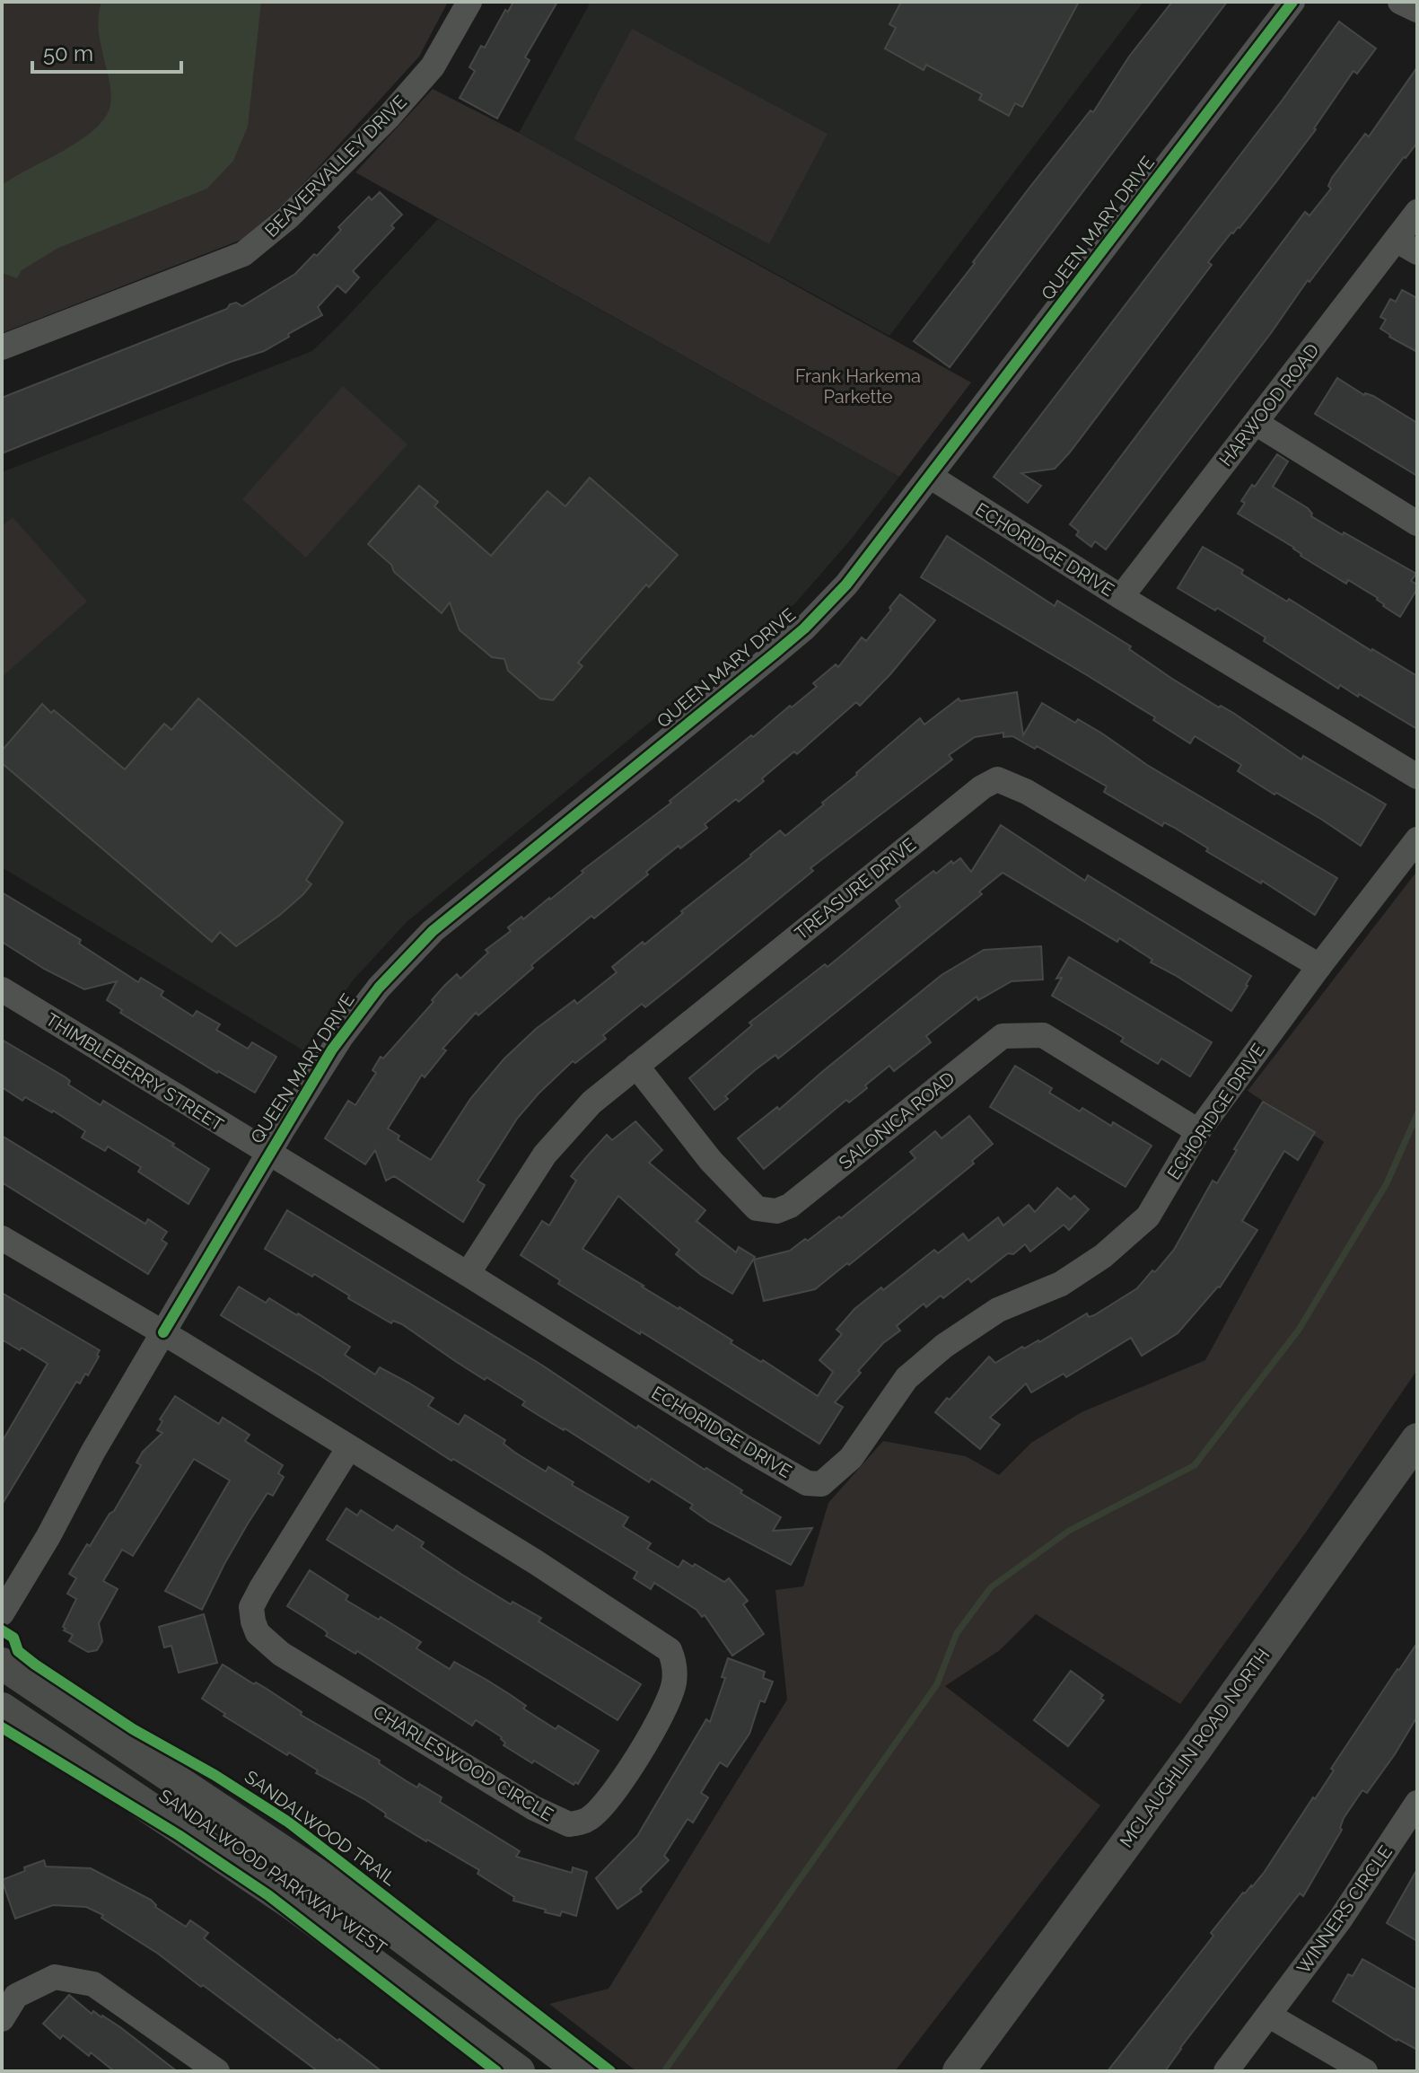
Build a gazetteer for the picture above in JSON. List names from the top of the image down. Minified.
{"streets":{"main road":["MCLAUGHLIN ROAD NORTH","SANDALWOOD PARKWAY WEST"],"street":["BEAVERVALLEY DRIVE","QUEEN MARY DRIVE","HARWOOD ROAD","ECHORIDGE DRIVE","TREASURE DRIVE","THIMBLEBERRY STREET","SALONICA ROAD","CHARLESWOOD CIRCLE","WINNERS CIRCLE"],"cycle path":["SANDALWOOD TRAIL"]},"crossings":[["QUEEN MARY DRIVE","ECHORIDGE DRIVE"],["QUEEN MARY DRIVE","THIMBLEBERRY STREET"],["QUEEN MARY DRIVE","CHARLESWOOD CIRCLE"],["HARWOOD ROAD","ECHORIDGE DRIVE"],["ECHORIDGE DRIVE","TREASURE DRIVE"],["ECHORIDGE DRIVE","THIMBLEBERRY STREET"],["ECHORIDGE DRIVE","SALONICA ROAD"],["TREASURE DRIVE","SALONICA ROAD"]],"parks":["Frank Harkema Parkette"],"scale_bar":"50 m"}
